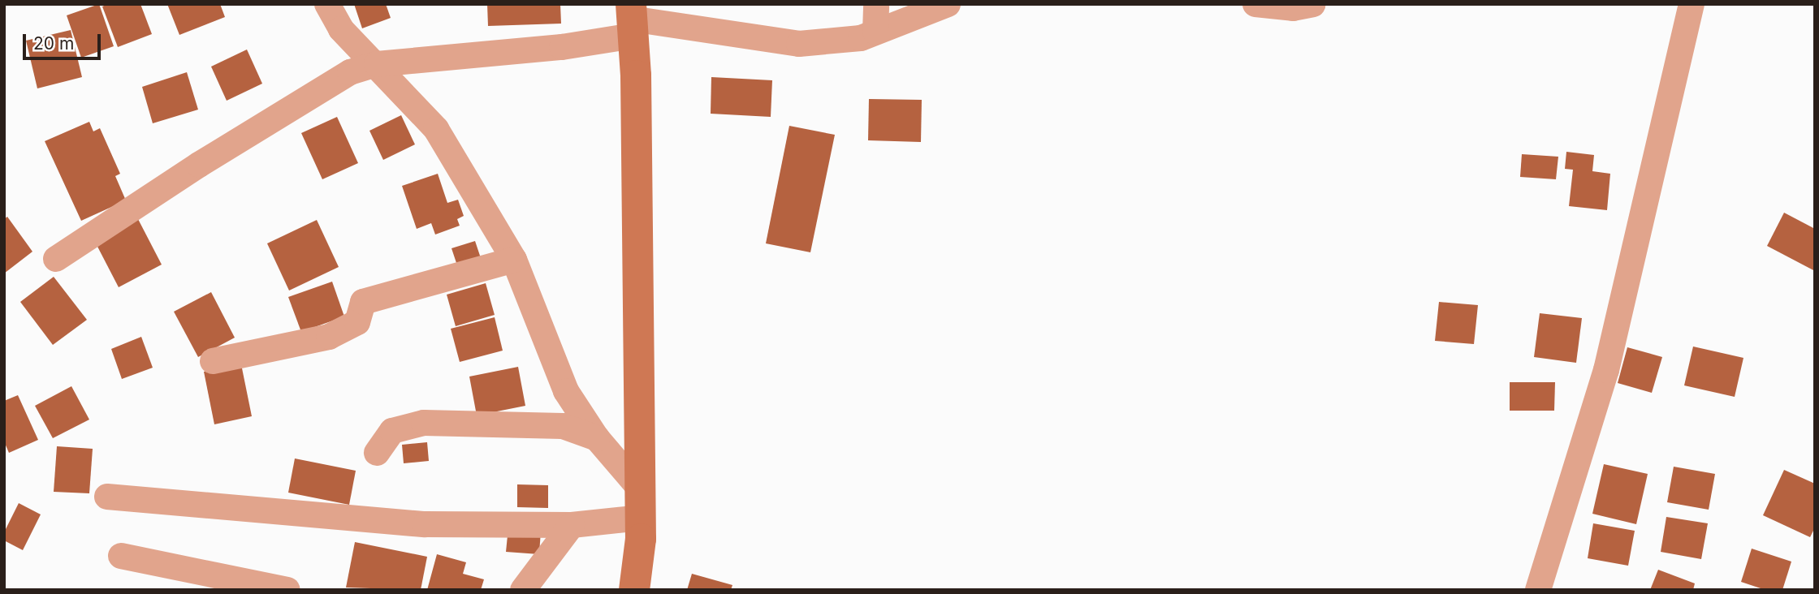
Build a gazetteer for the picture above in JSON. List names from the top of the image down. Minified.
{"scale_bar":"20 m"}
